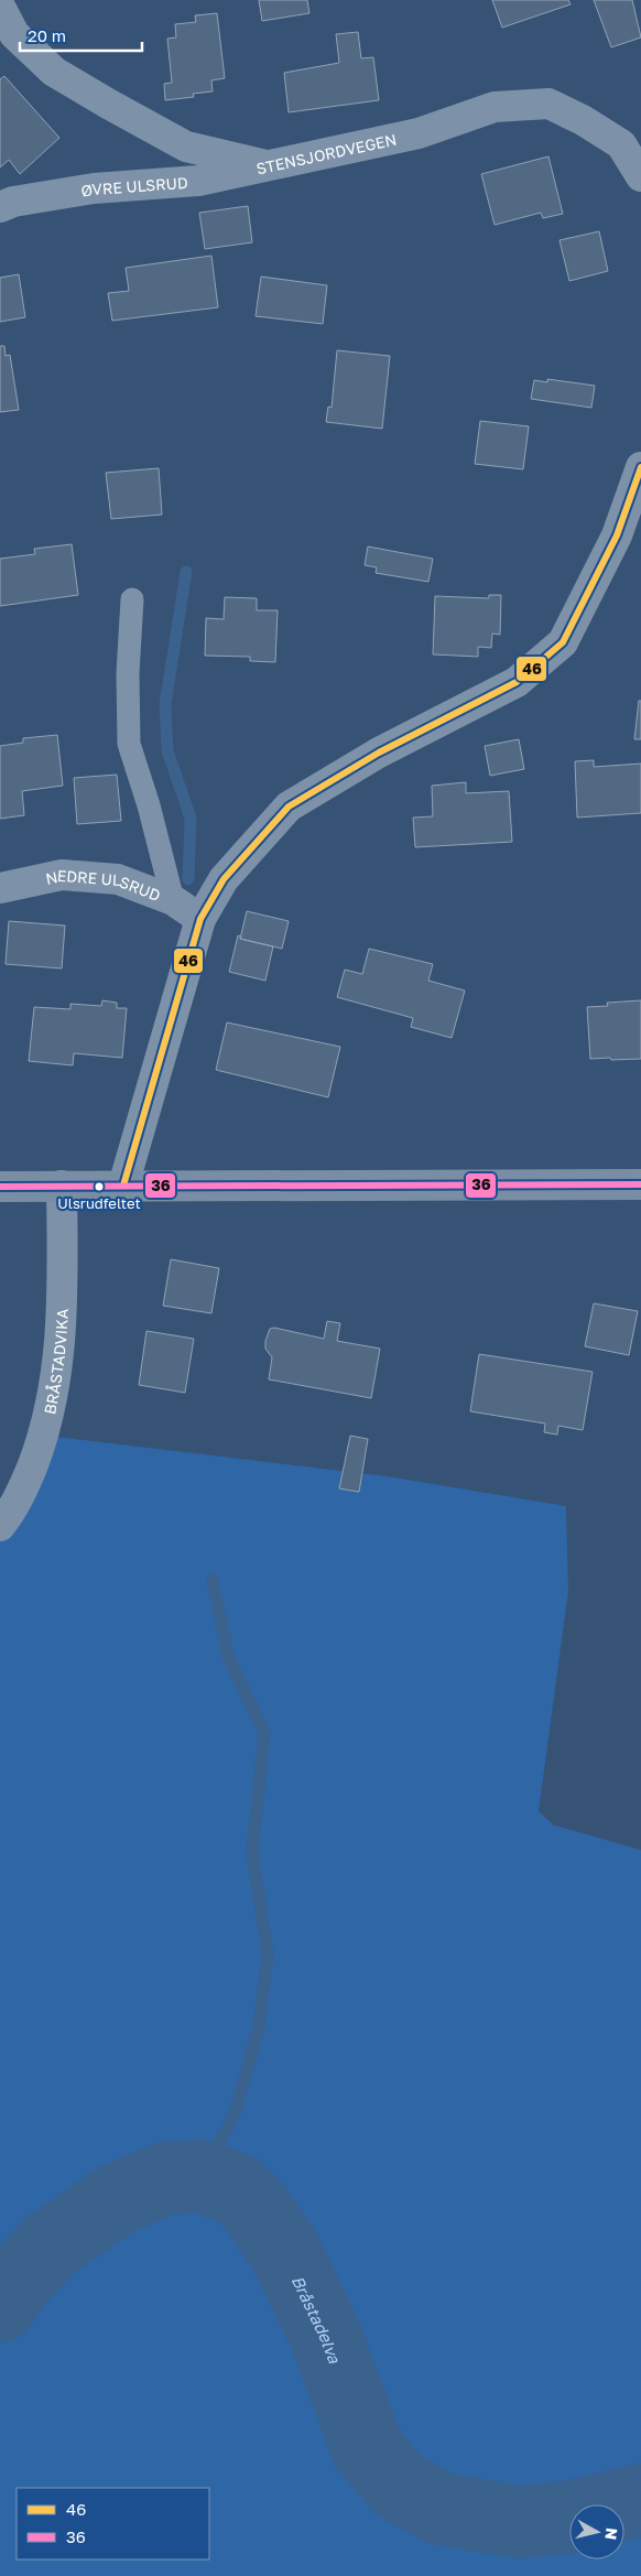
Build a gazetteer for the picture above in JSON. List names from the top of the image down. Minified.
{"streets":{"street":["STENSJORDVEGEN","ØVRE ULSRUD","NEDRE ULSRUD","BRÅSTADVIKA"]},"crossings":[["STENSJORDVEGEN","ØVRE ULSRUD"]],"water":["Bråstadelva"],"places":["Ulsrudfeltet"],"lines":["transit line 46","transit line 36"],"legend":["46","36"],"scale_bar":"20 m","north":"right"}
